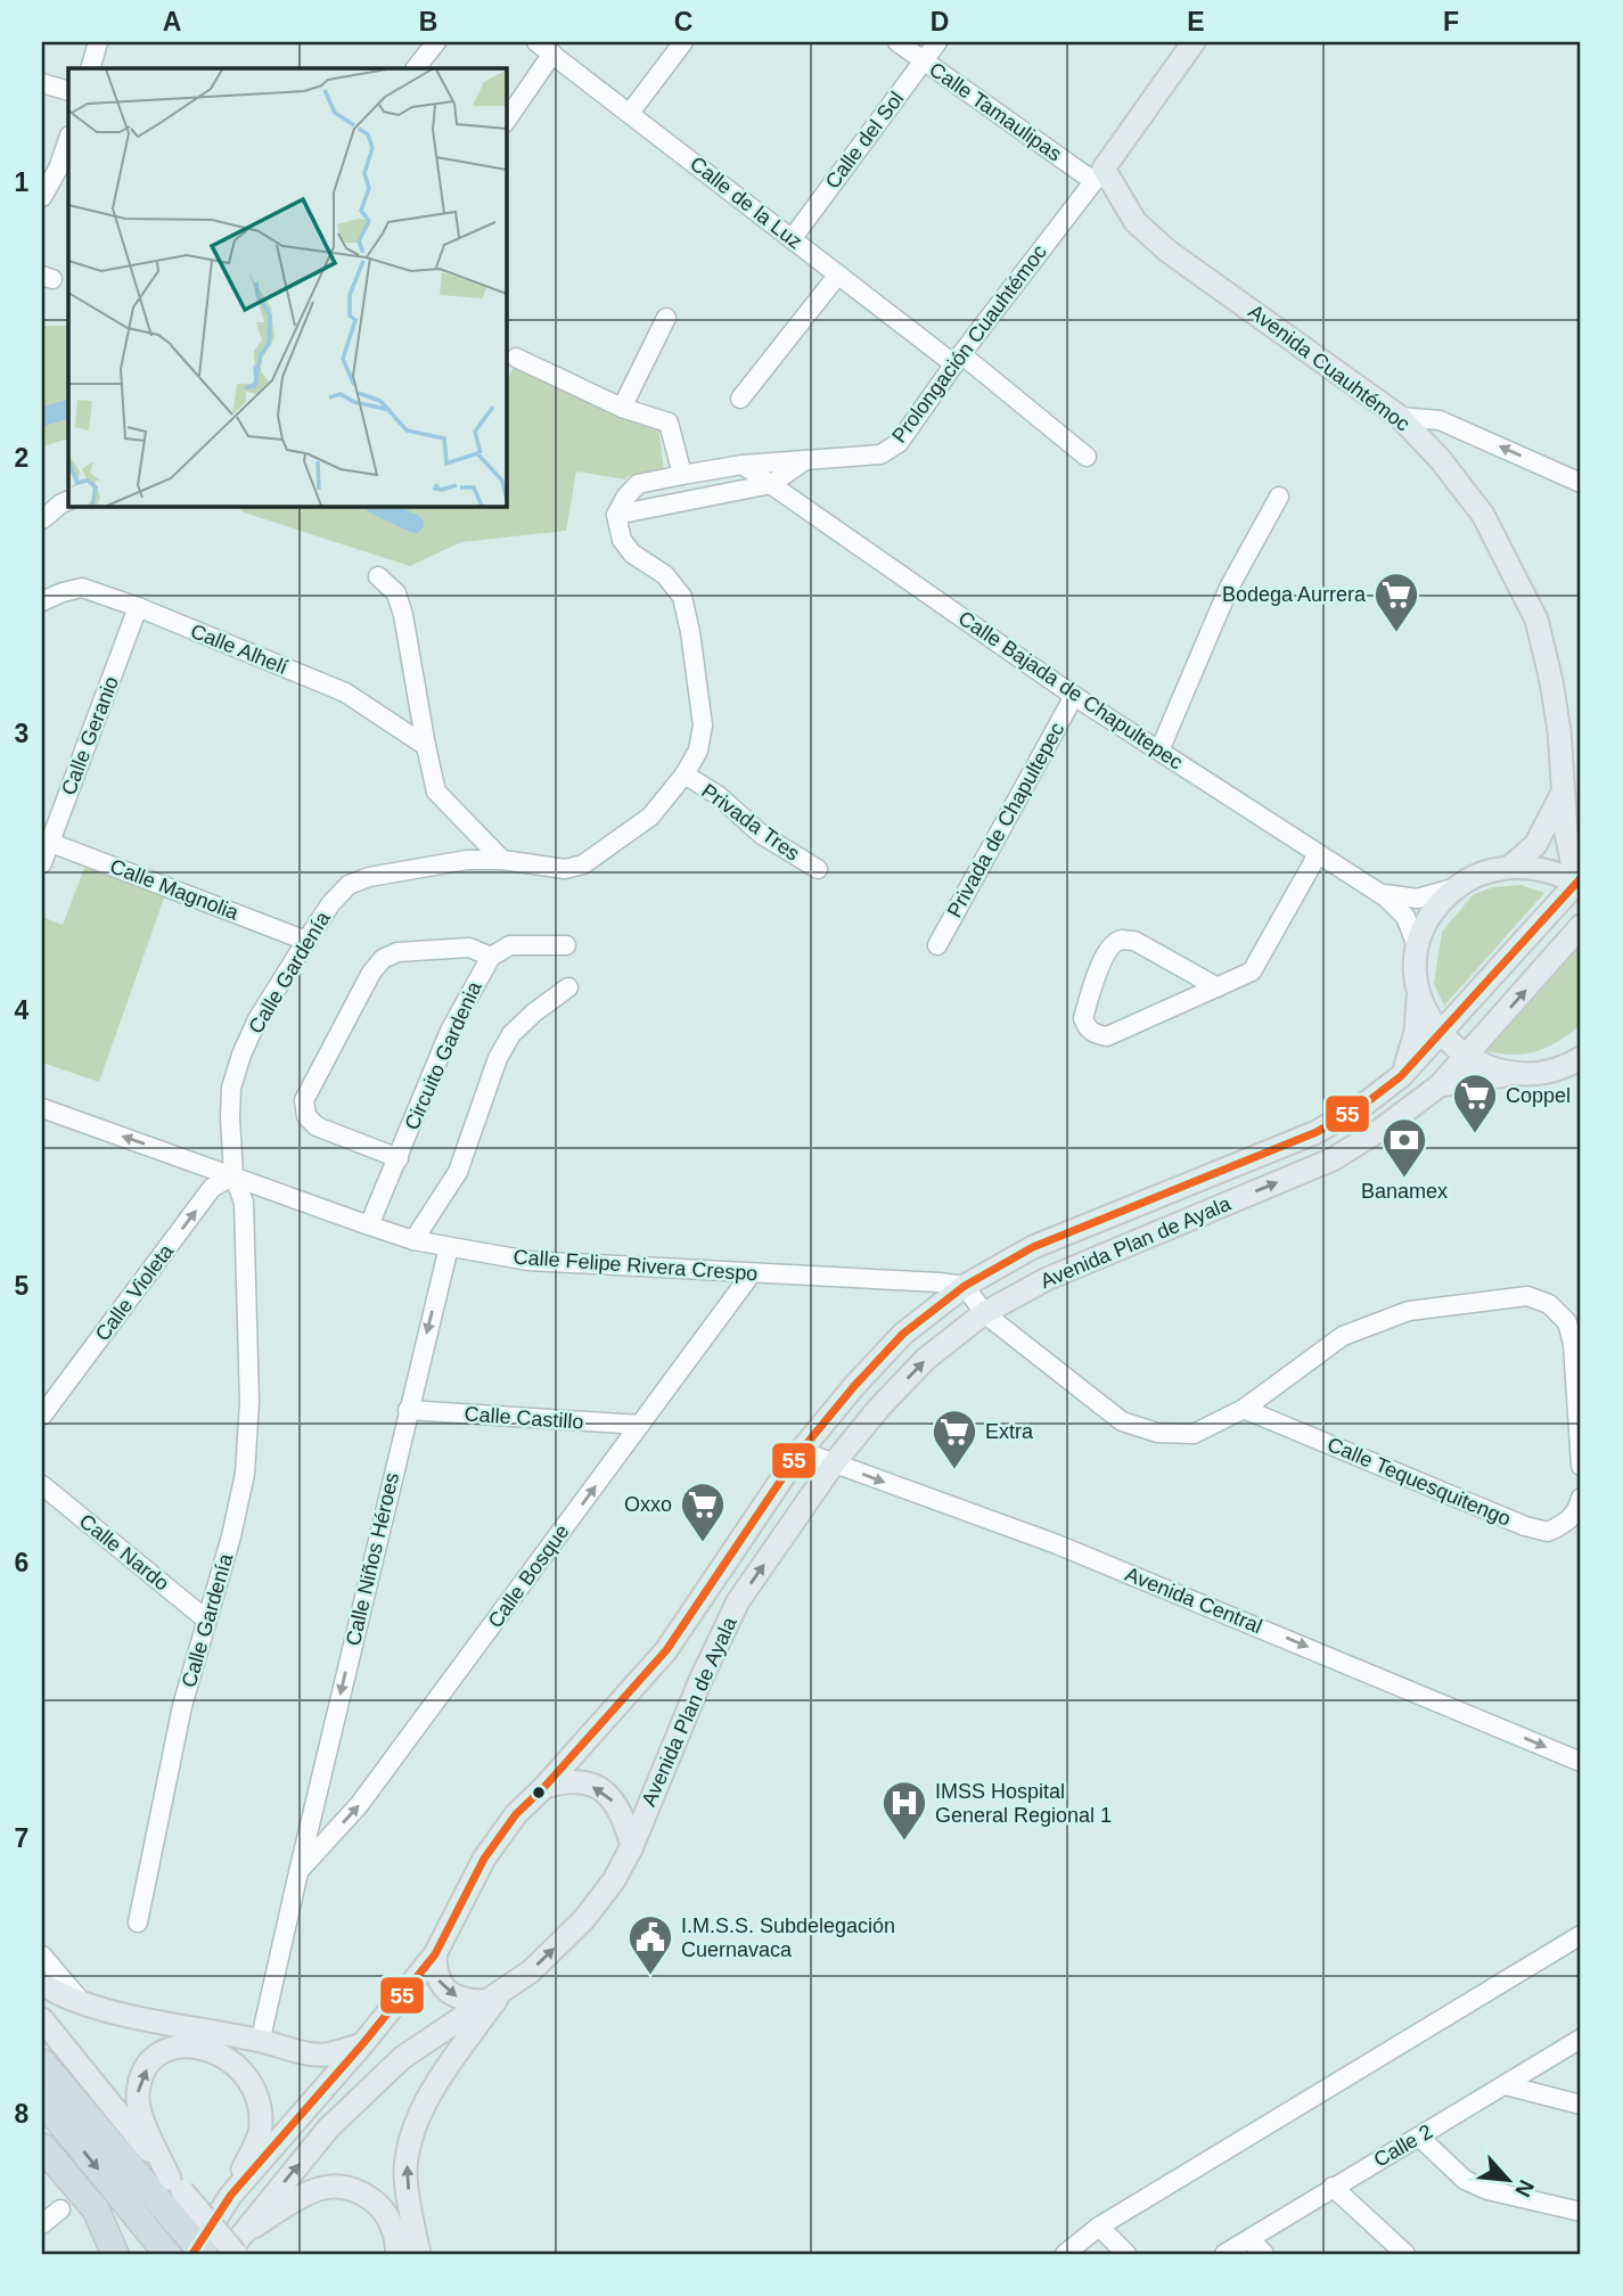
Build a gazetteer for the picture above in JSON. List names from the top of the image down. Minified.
{"streets":{"main road":["Avenida Cuauhtémoc","Avenida Plan de Ayala"],"street":["Calle Tamaulipas","Calle del Sol","Calle de la Luz","Prolongación Cuauhtémoc","Calle Alhelí","Calle Bajada de Chapultepec","Calle Geranio","Privada de Chapultepec","Privada Tres","Calle Magnolia","Calle Gardenía","Circuito Gardenia","Calle Felipe Rivera Crespo","Calle Violeta","Calle Castillo","Calle Tequesquitengo","Calle Nardo","Calle Niños Héroes","Calle Bosque","Avenida Central","Calle 2"]},"crossings":[["Calle Tamaulipas","Calle del Sol"],["Calle Tamaulipas","Prolongación Cuauhtémoc"],["Calle Tamaulipas","Avenida Cuauhtémoc"],["Calle del Sol","Calle de la Luz"],["Calle de la Luz","Prolongación Cuauhtémoc"],["Prolongación Cuauhtémoc","Avenida Cuauhtémoc"],["Prolongación Cuauhtémoc","Calle Bajada de Chapultepec"],["Prolongación Cuauhtémoc","Calle Gardenía"],["Avenida Cuauhtémoc","Avenida Plan de Ayala"],["Calle Alhelí","Calle Geranio"],["Calle Bajada de Chapultepec","Privada de Chapultepec"],["Calle Geranio","Calle Magnolia"],["Privada Tres","Calle Gardenía"],["Calle Magnolia","Calle Gardenía"],["Calle Gardenía","Calle Felipe Rivera Crespo"],["Calle Gardenía","Calle Violeta"],["Calle Gardenía","Calle Nardo"],["Circuito Gardenia","Calle Felipe Rivera Crespo"],["Avenida Plan de Ayala","Calle Felipe Rivera Crespo"],["Avenida Plan de Ayala","Avenida Central"],["Calle Felipe Rivera Crespo","Calle Violeta"],["Calle Felipe Rivera Crespo","Calle Niños Héroes"],["Calle Felipe Rivera Crespo","Calle Bosque"],["Calle Castillo","Calle Niños Héroes"],["Calle Castillo","Calle Bosque"],["Calle Niños Héroes","Calle Bosque"]],"one_way":["Calle Violeta","Calle Niños Héroes","Calle Bosque","Avenida Central"],"places":{"supermarket":["Bodega Aurrera","Coppel","Extra","Oxxo"],"bank":["Banamex"],"hospital":["IMSS Hospital General Regional 1"],"public building":["I.M.S.S. Subdelegación Cuernavaca"]},"lines":["transit line 55"],"north":"bottom right","grid":{"columns":["A","B","C","D","E","F"],"rows":["1","2","3","4","5","6","7","8"]}}
